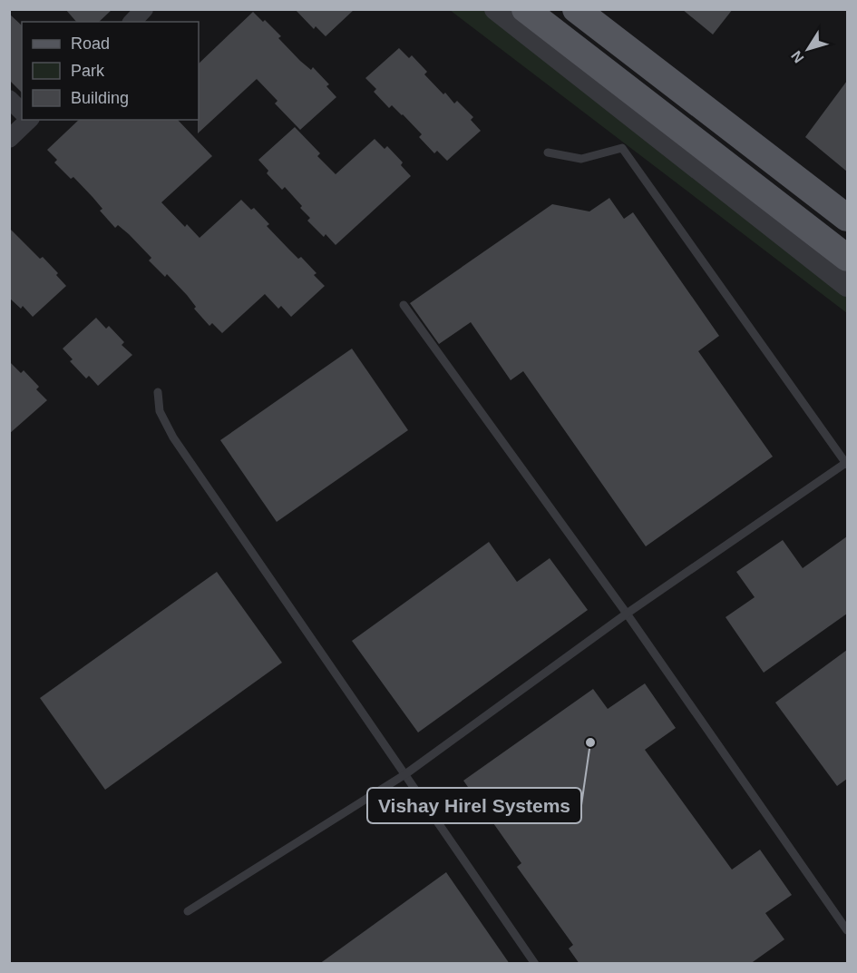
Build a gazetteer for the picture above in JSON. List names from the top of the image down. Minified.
{"places":["Vishay Hirel Systems"],"legend":["Road","Park","Building"],"north":"bottom left"}
